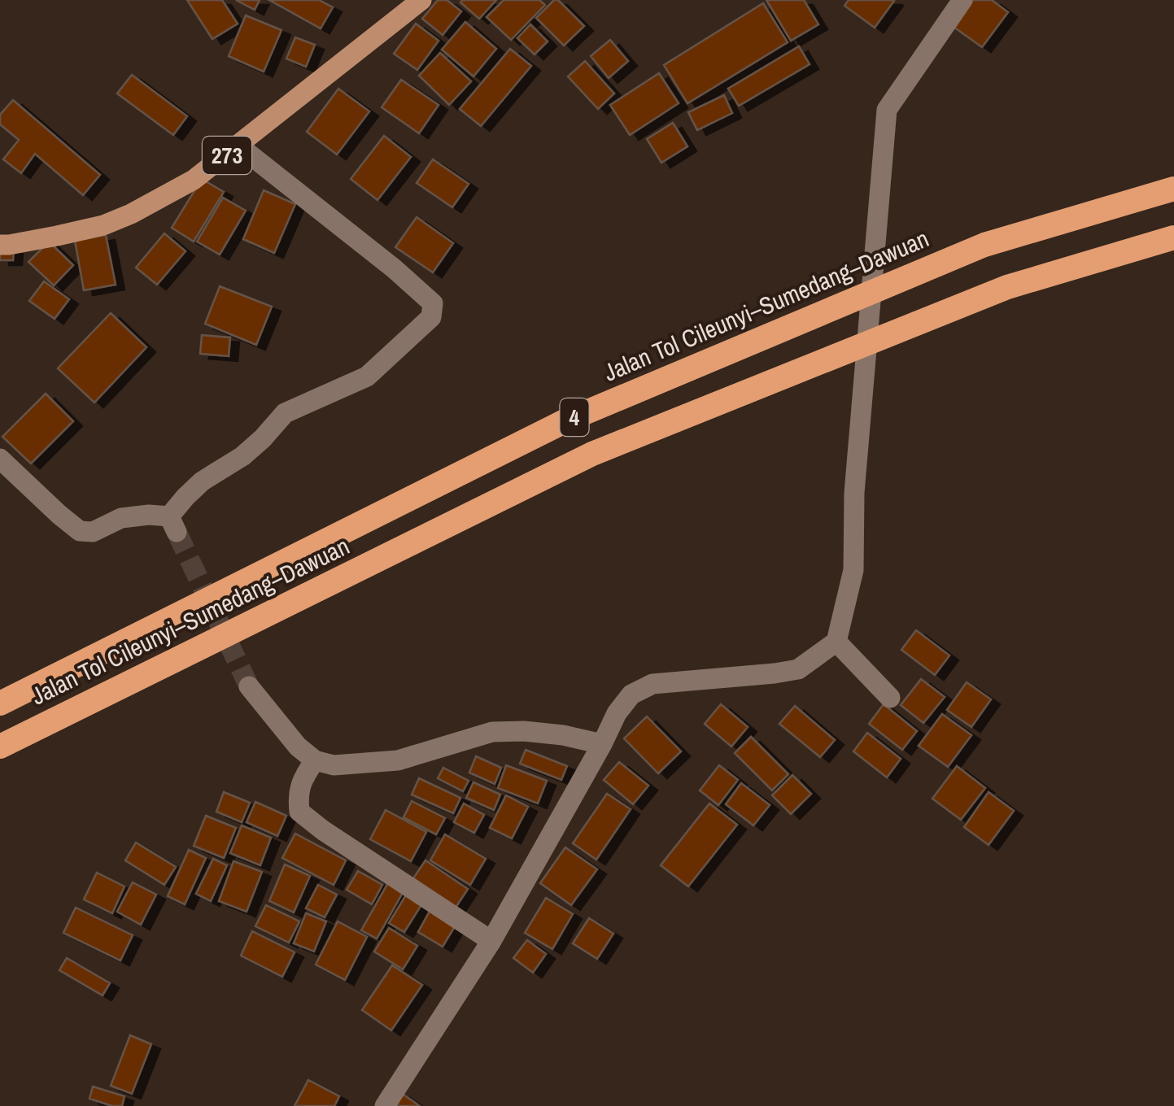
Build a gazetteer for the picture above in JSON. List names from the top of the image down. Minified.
{"streets":{"highway":["Jalan Tol Cileunyi–Sumedang–Dawuan","4"],"main road":["273"]}}
